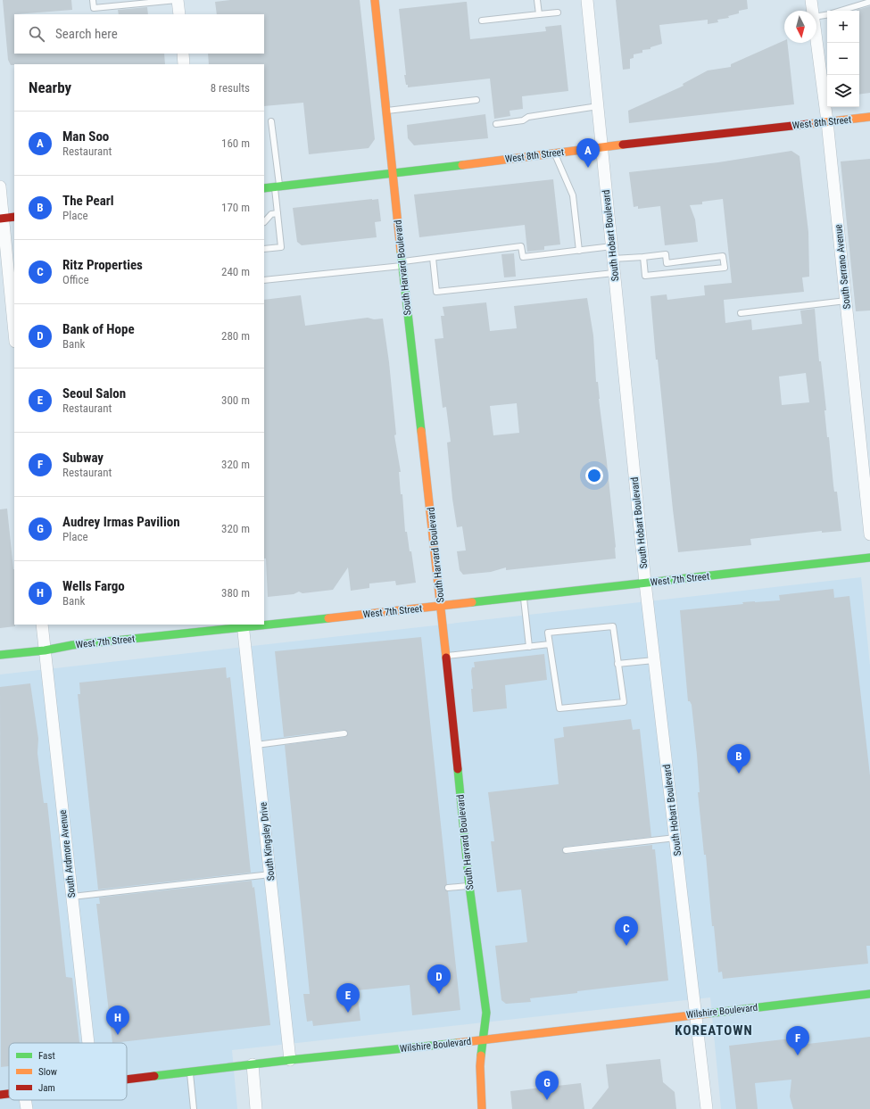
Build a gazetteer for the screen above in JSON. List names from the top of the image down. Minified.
{"streets":{"street":["West 8th Street","South Hobart Boulevard","South Serrano Avenue","South Harvard Boulevard","West 7th Street","South Kingsley Drive","South Ardmore Avenue","Wilshire Boulevard"]},"crossings":[["West 8th Street","South Hobart Boulevard"],["West 8th Street","South Serrano Avenue"],["West 8th Street","South Harvard Boulevard"],["South Hobart Boulevard","West 7th Street"],["South Hobart Boulevard","Wilshire Boulevard"],["South Harvard Boulevard","West 7th Street"],["South Harvard Boulevard","Wilshire Boulevard"],["West 7th Street","South Kingsley Drive"],["West 7th Street","South Ardmore Avenue"],["South Kingsley Drive","Wilshire Boulevard"]],"districts":["KOREATOWN"],"legend":["Fast","Slow","Jam"],"north":"bottom","page":{"map_buttons":["+","−"],"search":"Search here","heading":["Nearby","8 results"],"list":[{"mark":"A","name":"Man Soo","note":"Restaurant","value":"160 m"},{"mark":"B","name":"The Pearl","note":"Place","value":"170 m"},{"mark":"C","name":"Ritz Properties","note":"Office","value":"240 m"},{"mark":"D","name":"Bank of Hope","note":"Bank","value":"280 m"},{"mark":"E","name":"Seoul Salon","note":"Restaurant","value":"300 m"},{"mark":"F","name":"Subway","note":"Restaurant","value":"320 m"},{"mark":"G","name":"Audrey Irmas Pavilion","note":"Place","value":"320 m"},{"mark":"H","name":"Wells Fargo","note":"Bank","value":"380 m"}],"pins":["A","B","C","D","E","H","F","G"]}}
